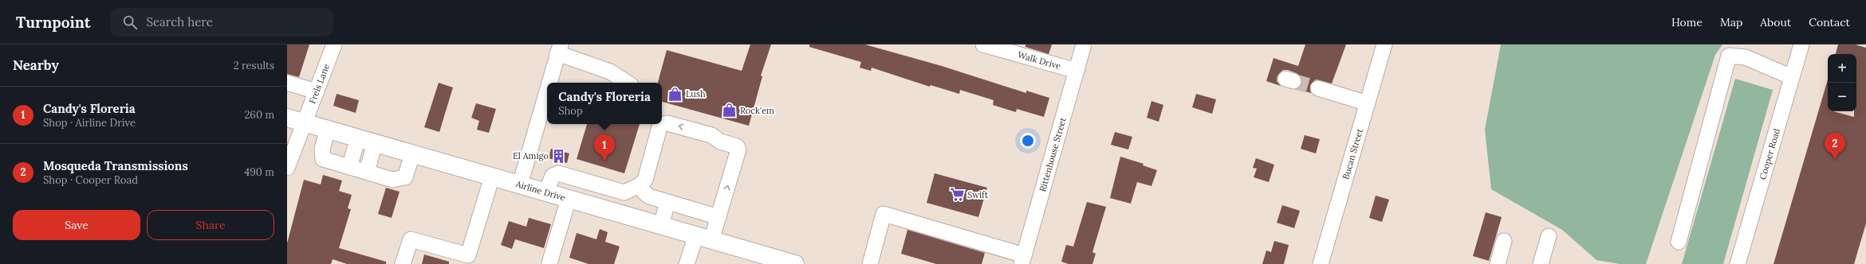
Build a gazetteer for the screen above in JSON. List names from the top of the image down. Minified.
{"streets":{"main road":["Airline Drive"],"street":["Walk Drive","Frels Lane","Rittenhouse Street","Bucan Street","Cooper Road"]},"crossings":[["Walk Drive","Rittenhouse Street"],["Frels Lane","Airline Drive"]],"places":{"shop":["Lush","Rock'em"],"building":["El Amigo"],"supermarket":["Swift"]},"page":{"header":"Turnpoint","search":"Search here","nav":["Home","Map","About","Contact"],"heading":["Nearby","2 results"],"map_buttons":["+","−"],"popup":["Candy's Floreria","Shop"],"list":[{"mark":"1","name":"Candy's Floreria","note":"Shop · Airline Drive","value":"260 m"},{"mark":"2","name":"Mosqueda Transmissions","note":"Shop · Cooper Road","value":"490 m"}],"pins":["2","1"],"buttons":["Save","Share"]}}
